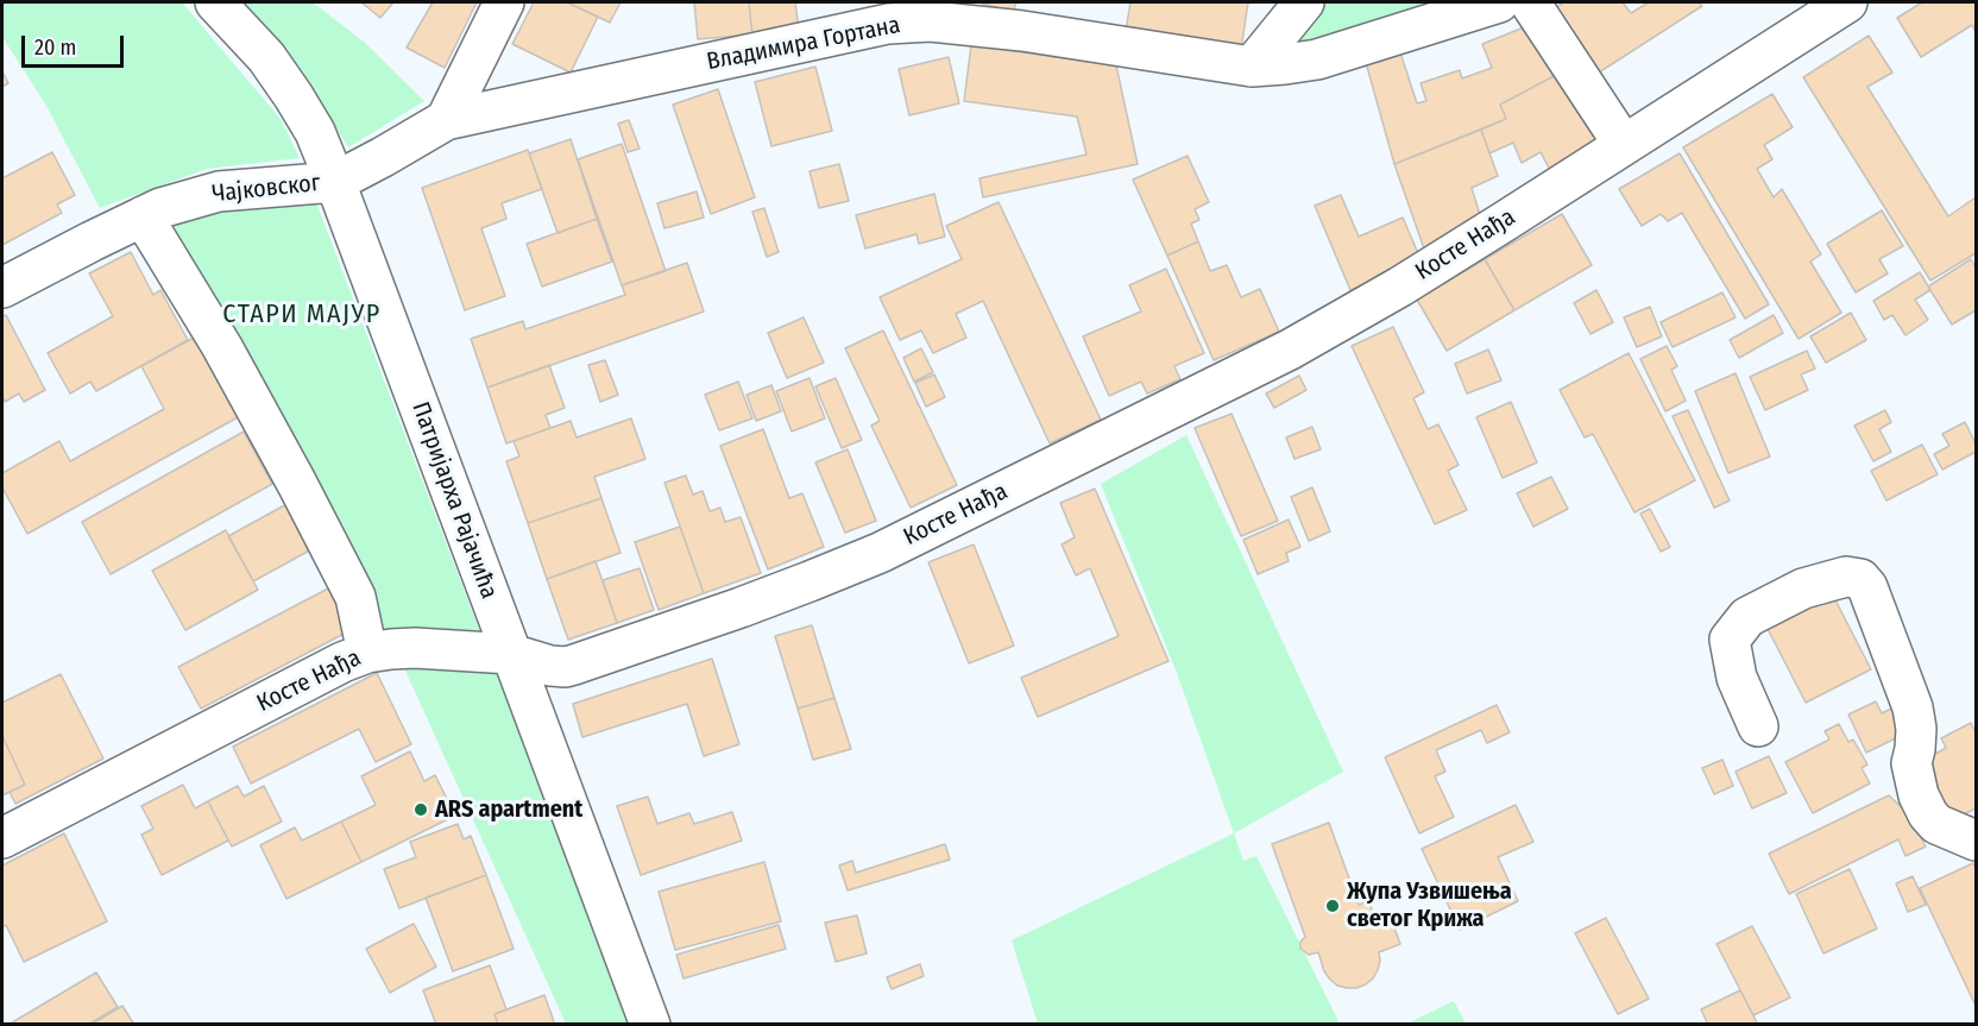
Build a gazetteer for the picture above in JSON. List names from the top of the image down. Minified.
{"streets":{"street":["Владимира Гортана","Чајковског","Косте Нађа","Патријарха Рајачића"]},"crossings":[["Владимира Гортана","Чајковског"],["Чајковског","Патријарха Рајачића"],["Косте Нађа","Патријарха Рајачића"]],"districts":["СТАРИ МАЈУР"],"places":["ARS apartment","Жупа Узвишења светог Крижа"],"scale_bar":"20 m"}
